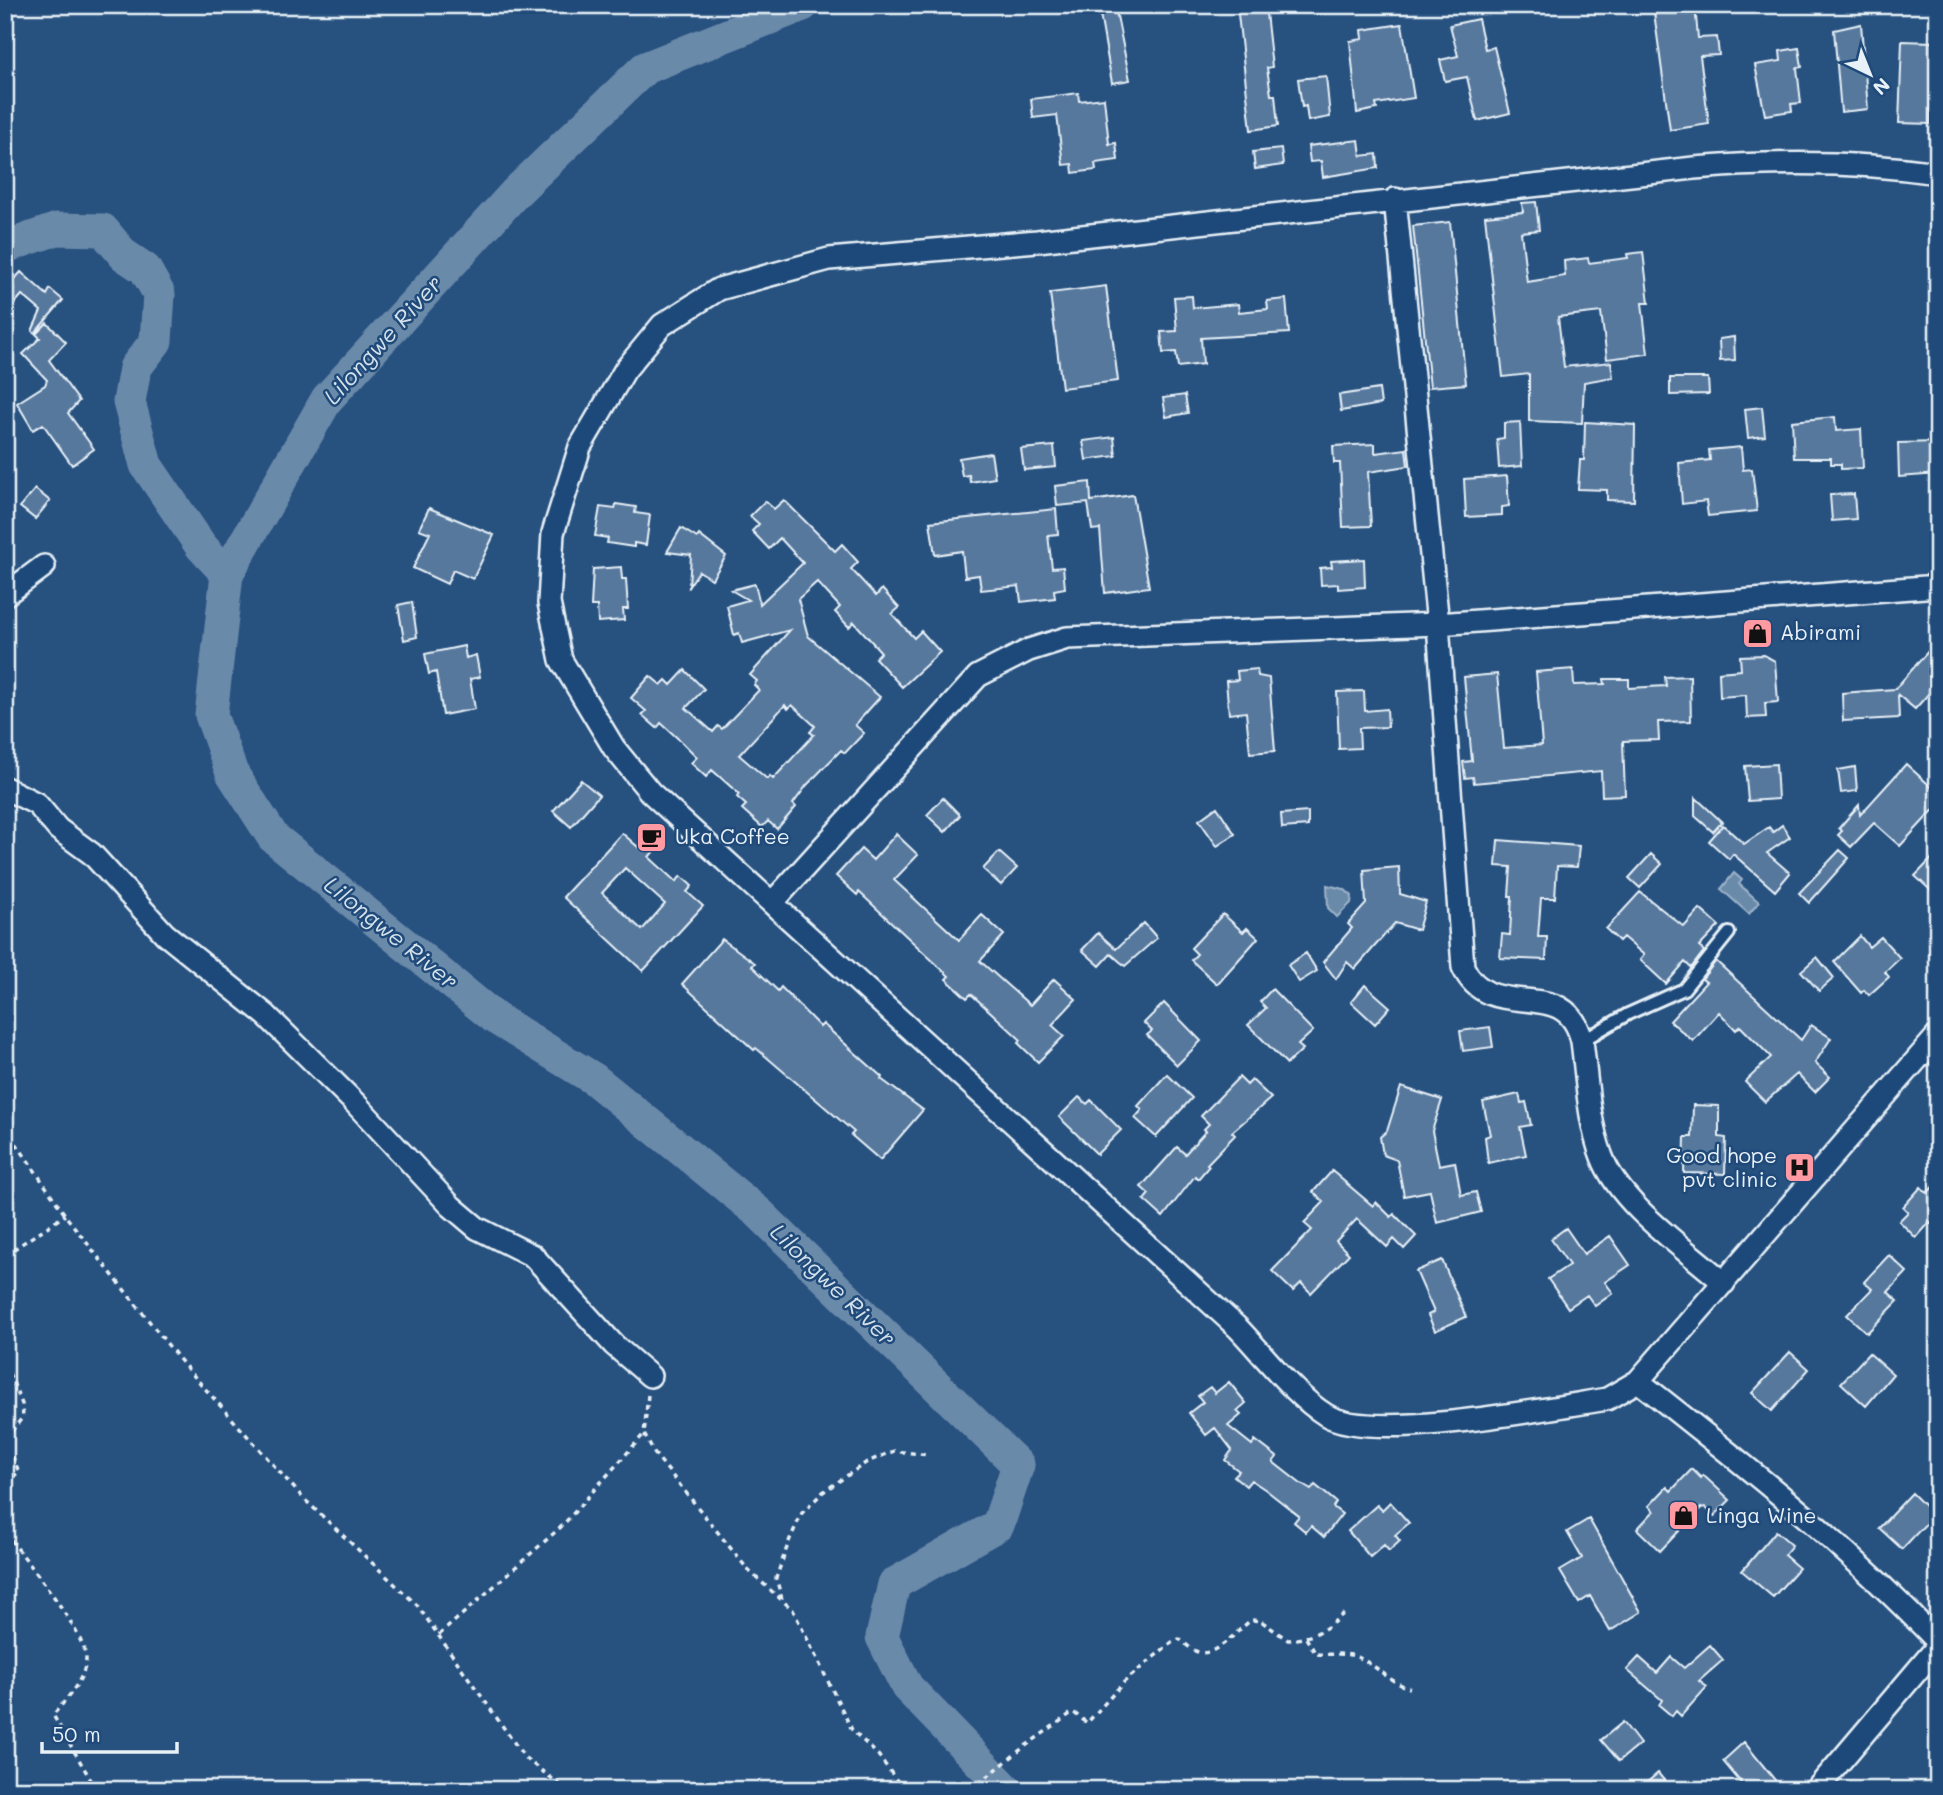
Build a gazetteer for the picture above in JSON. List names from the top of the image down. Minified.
{"water":["Lilongwe River"],"places":{"shop":["Abirami","Linga Wine"],"cafe":["Uka Coffee"],"hospital":["Good hope pvt clinic"]},"scale_bar":"50 m","north":"bottom right"}
